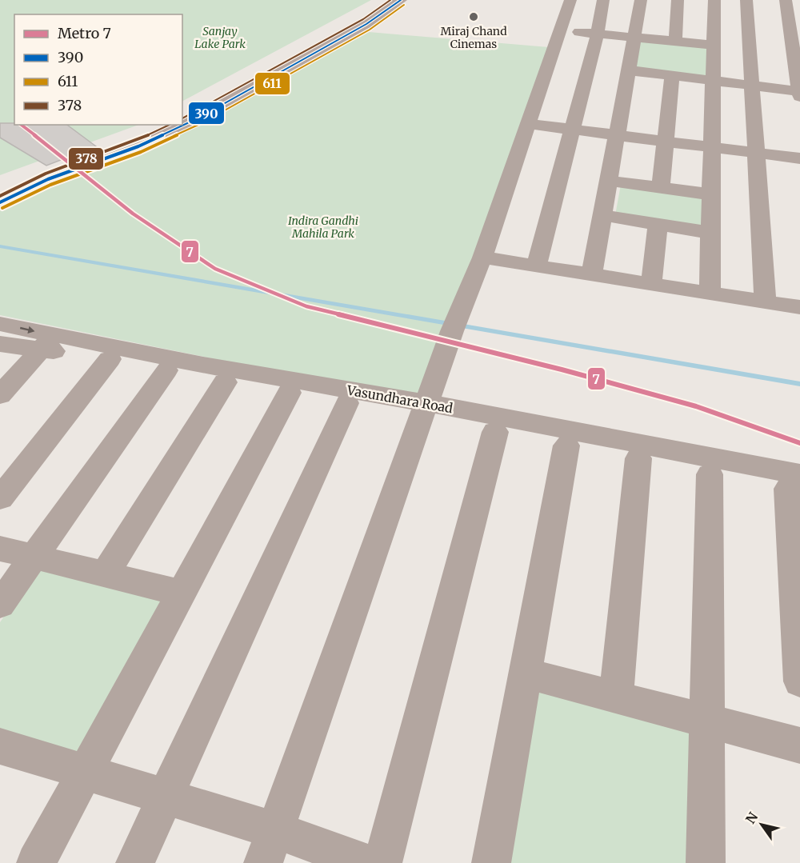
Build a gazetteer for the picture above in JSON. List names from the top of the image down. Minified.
{"streets":{"street":["Vasundhara Road"]},"parks":["Sanjay Lake Park","Indira Gandhi Mahila Park"],"places":["Miraj Chand Cinemas"],"lines":["transit line 390","transit line 378","transit line 611","metro line 7"],"legend":["Metro 7","390","611","378"],"north":"top left"}
